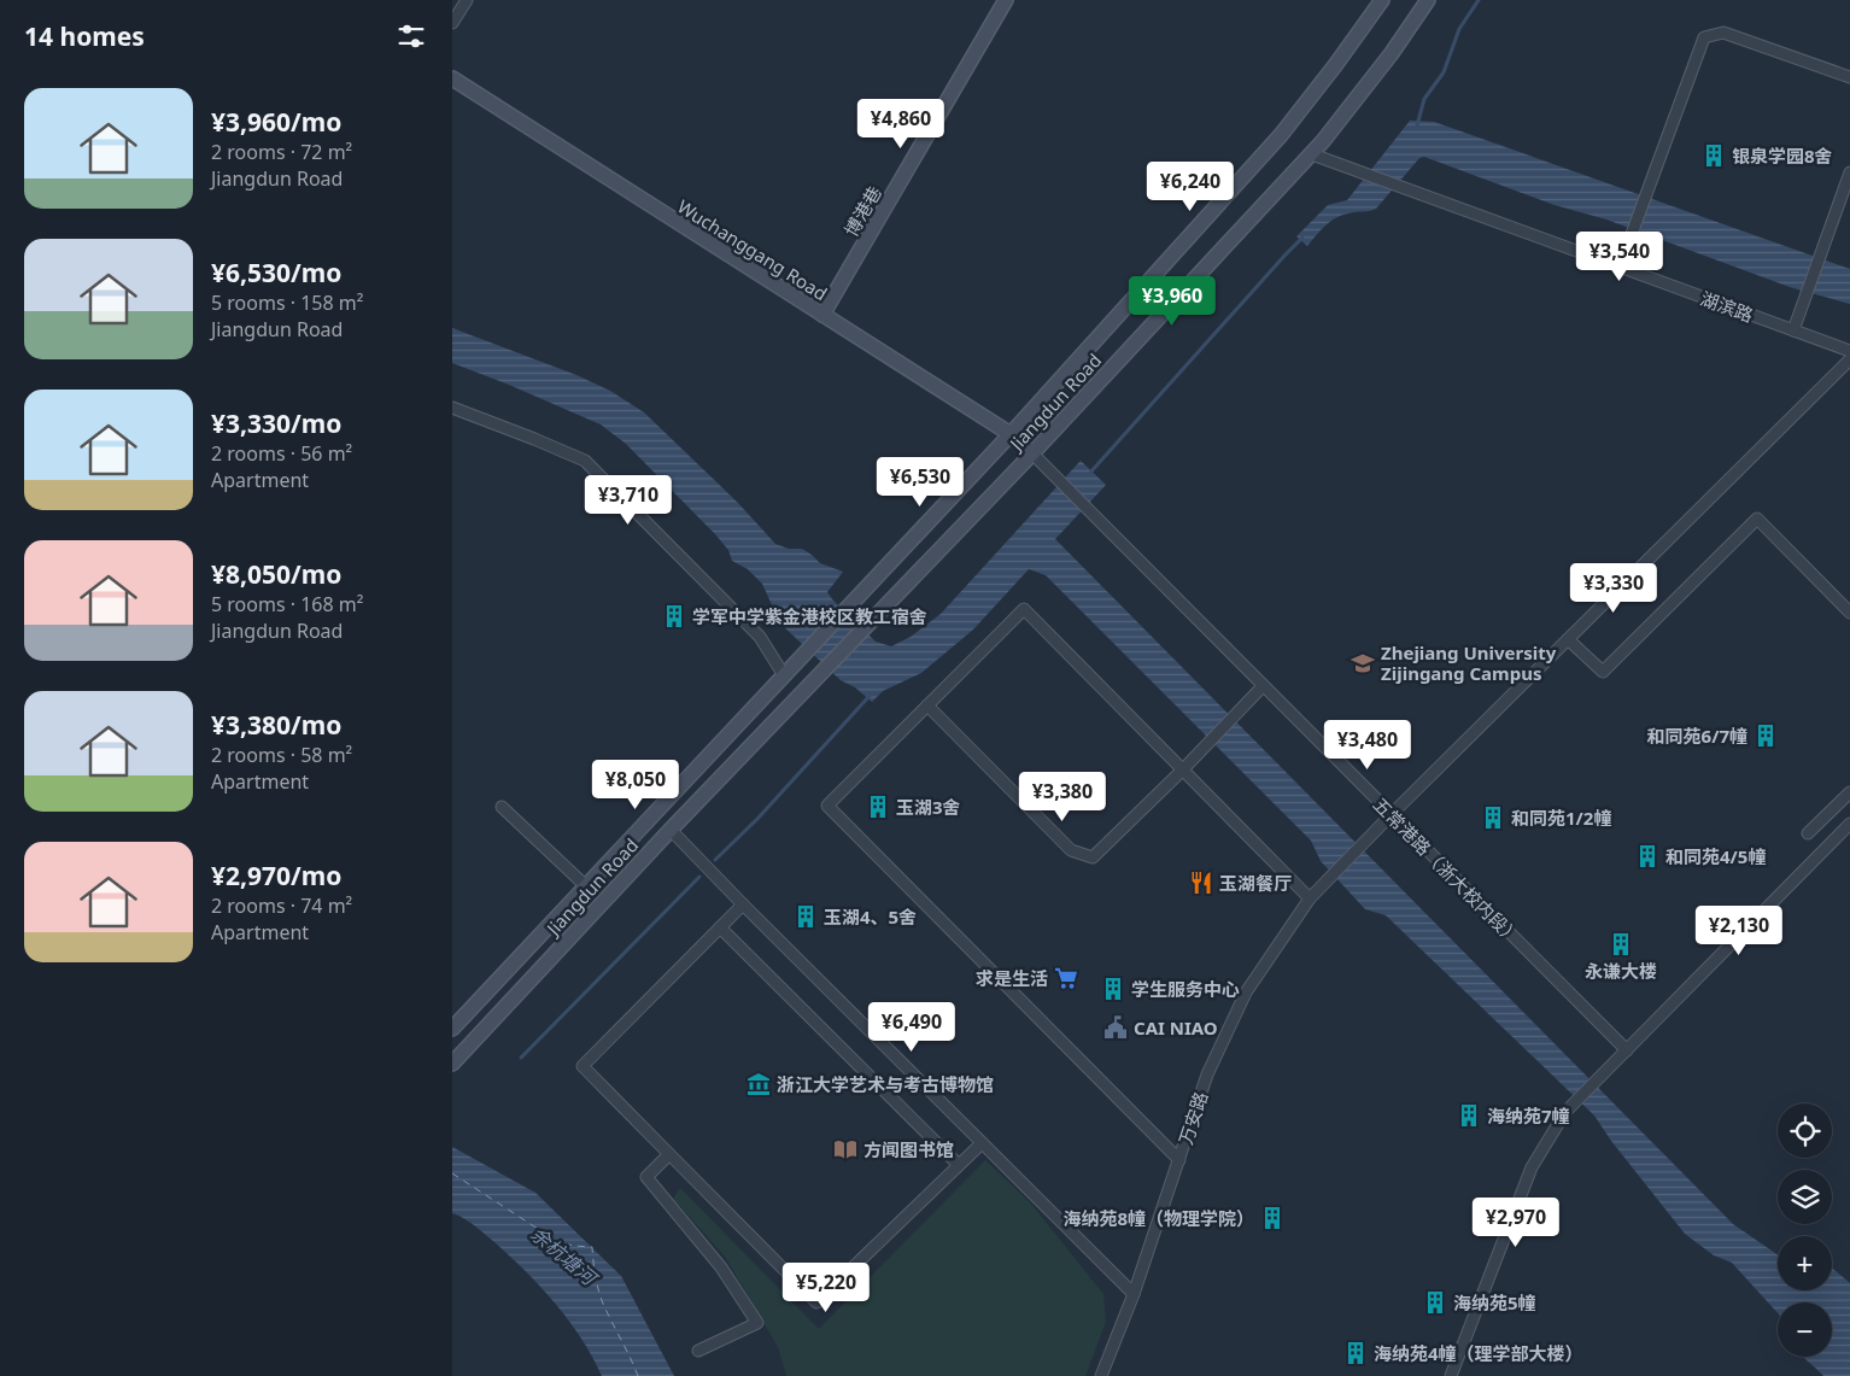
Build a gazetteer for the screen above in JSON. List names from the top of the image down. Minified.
{"streets":{"main road":["博港巷","Wuchanggang Road","Jiangdun Road"],"street":["湖滨路","五常港路（浙大校内段）","万安路"]},"crossings":[["博港巷","Wuchanggang Road"],["Wuchanggang Road","Jiangdun Road"],["Wuchanggang Road","五常港路（浙大校内段）"],["湖滨路","Jiangdun Road"],["Jiangdun Road","五常港路（浙大校内段）"],["五常港路（浙大校内段）","万安路"]],"water":["余杭塘河"],"places":{"building":["银泉学园8舍","学军中学紫金港校区教工宿舍","和同苑6/7幢","玉湖3舍","和同苑1/2幢","和同苑4/5幢","玉湖4、5舍","永谦大楼","学生服务中心","海纳苑7幢","海纳苑8幢（物理学院）","海纳苑5幢","海纳苑4幢（理学部大楼）"],"school or university":["Zhejiang University Zijingang Campus"],"restaurant":["玉湖餐厅"],"supermarket":["求是生活"],"public building":["CAI NIAO"],"museum":["浙江大学艺术与考古博物馆"],"library":["方闻图书馆"]},"page":{"heading":"14 homes","list":[{"name":"¥3,960/mo","note":"2 rooms · 72 m² · Jiangdun Road"},{"name":"¥6,530/mo","note":"5 rooms · 158 m² · Jiangdun Road"},{"name":"¥3,330/mo","note":"2 rooms · 56 m² · Apartment"},{"name":"¥8,050/mo","note":"5 rooms · 168 m² · Jiangdun Road"},{"name":"¥3,380/mo","note":"2 rooms · 58 m² · Apartment"},{"name":"¥2,970/mo","note":"2 rooms · 74 m² · Apartment"}],"price":["¥4,860","¥6,240","¥3,540","¥3,960","¥6,530","¥3,710","¥3,330","¥3,480","¥8,050","¥3,380","¥2,130","¥6,490","¥2,970","¥5,220"],"map_buttons":["+","−"]}}
